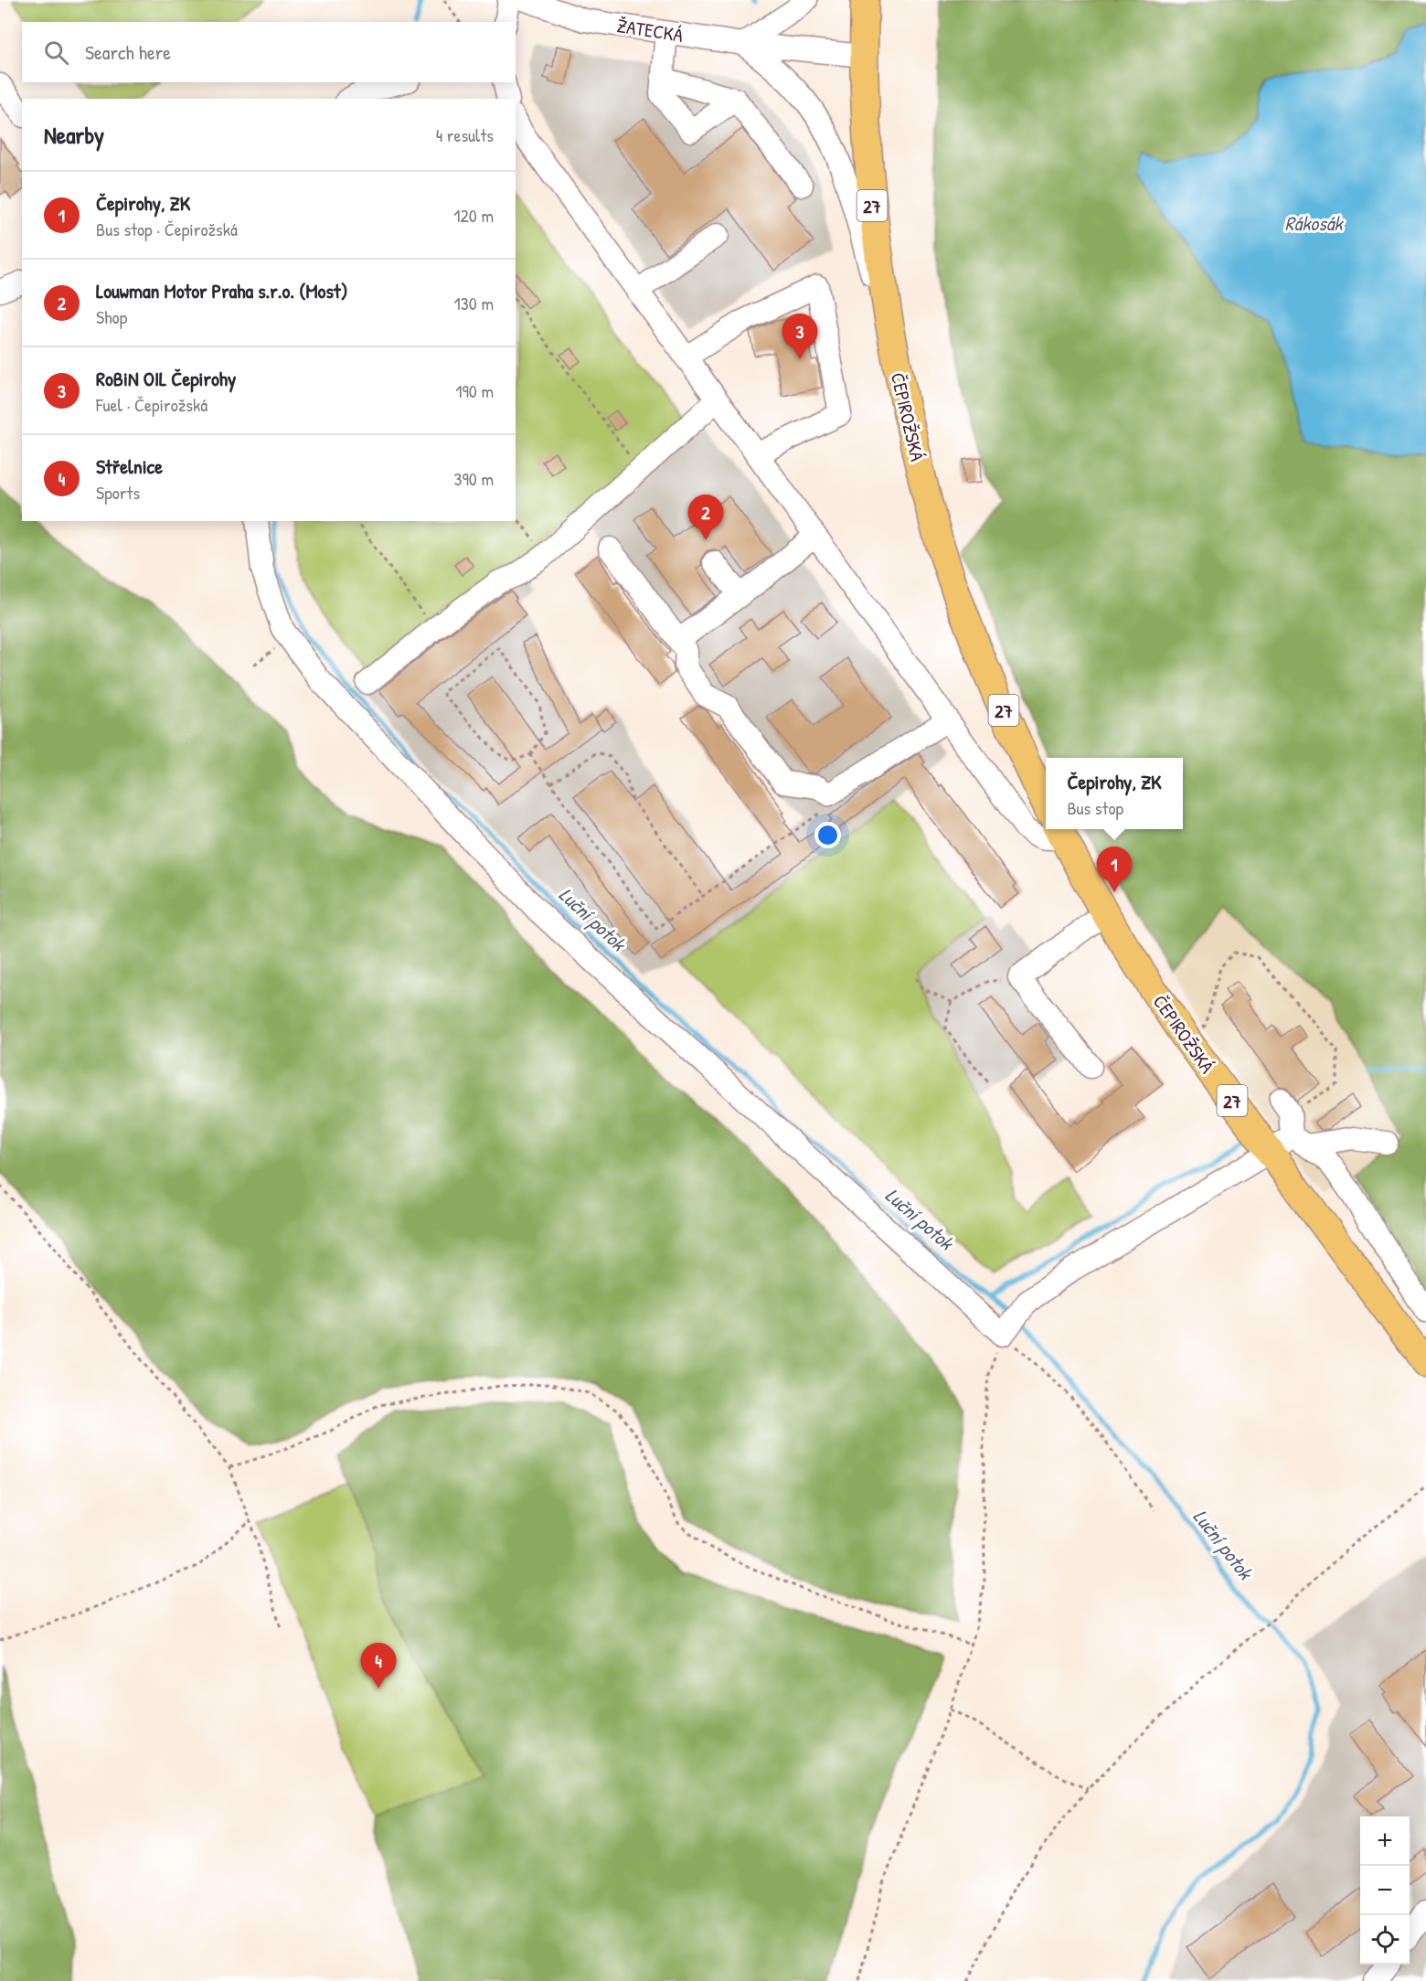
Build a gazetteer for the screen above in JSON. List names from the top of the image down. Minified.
{"streets":{"main road":["27","ČEPIROŽSKÁ"],"street":["ŽATECKÁ"]},"crossings":[["ŽATECKÁ","ČEPIROŽSKÁ"]],"water":["Rákosák","Luční potok"],"page":{"search":"Search here","heading":["Nearby","4 results"],"list":[{"mark":"1","name":"Čepirohy, ZK","note":"Bus stop · Čepirožská","value":"120 m"},{"mark":"2","name":"Louwman Motor Praha s.r.o. (Most)","note":"Shop","value":"130 m"},{"mark":"3","name":"RoBiN OIL Čepirohy","note":"Fuel · Čepirožská","value":"190 m"},{"mark":"4","name":"Střelnice","note":"Sports","value":"390 m"}],"pins":["3","2","1","4"],"popup":["Čepirohy, ZK","Bus stop"],"map_buttons":["+","−"]}}
